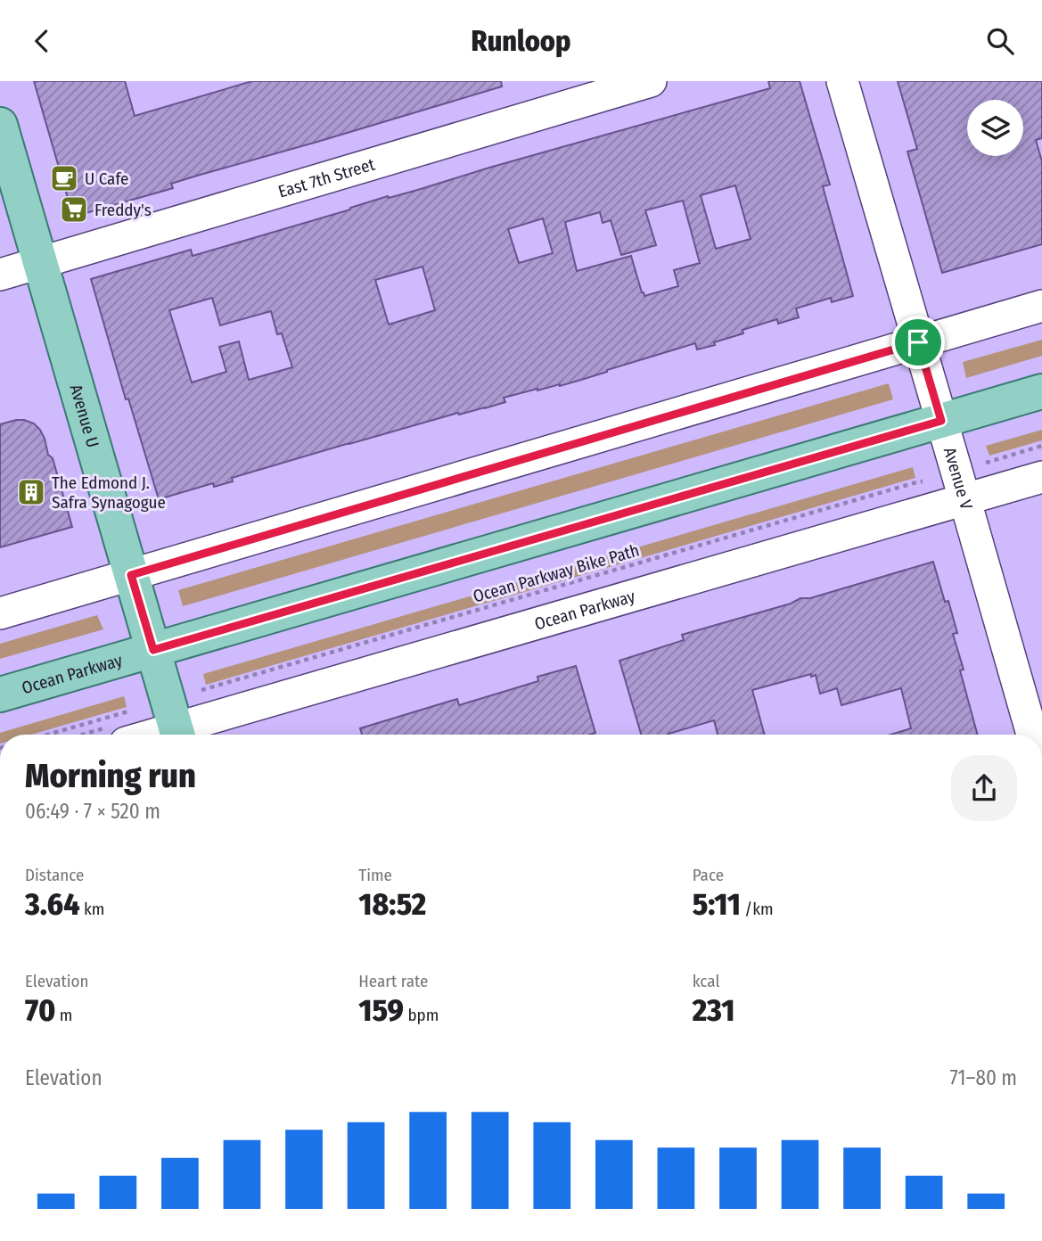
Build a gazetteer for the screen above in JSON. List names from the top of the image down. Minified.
{"streets":{"main road":["Avenue U","Ocean Parkway"],"street":["East 7th Street","Avenue V"],"path":["Ocean Parkway Bike Path"]},"crossings":[["East 7th Street","Avenue U"],["Avenue U","Ocean Parkway"],["Avenue V","Ocean Parkway"]],"places":{"cafe":["U Cafe"],"supermarket":["Freddy's"],"building":["The Edmond J. Safra Synagogue"]},"page":{"header":"Runloop","heading":["Morning run","06:49 · 7 × 520 m"],"stats":[["Distance","3.64 km"],["Time","18:52"],["Pace","5:11 /km"],["Elevation","70 m"],["Heart rate","159 bpm"],["kcal","231"]],"chart":["Elevation","71–80 m"]}}
